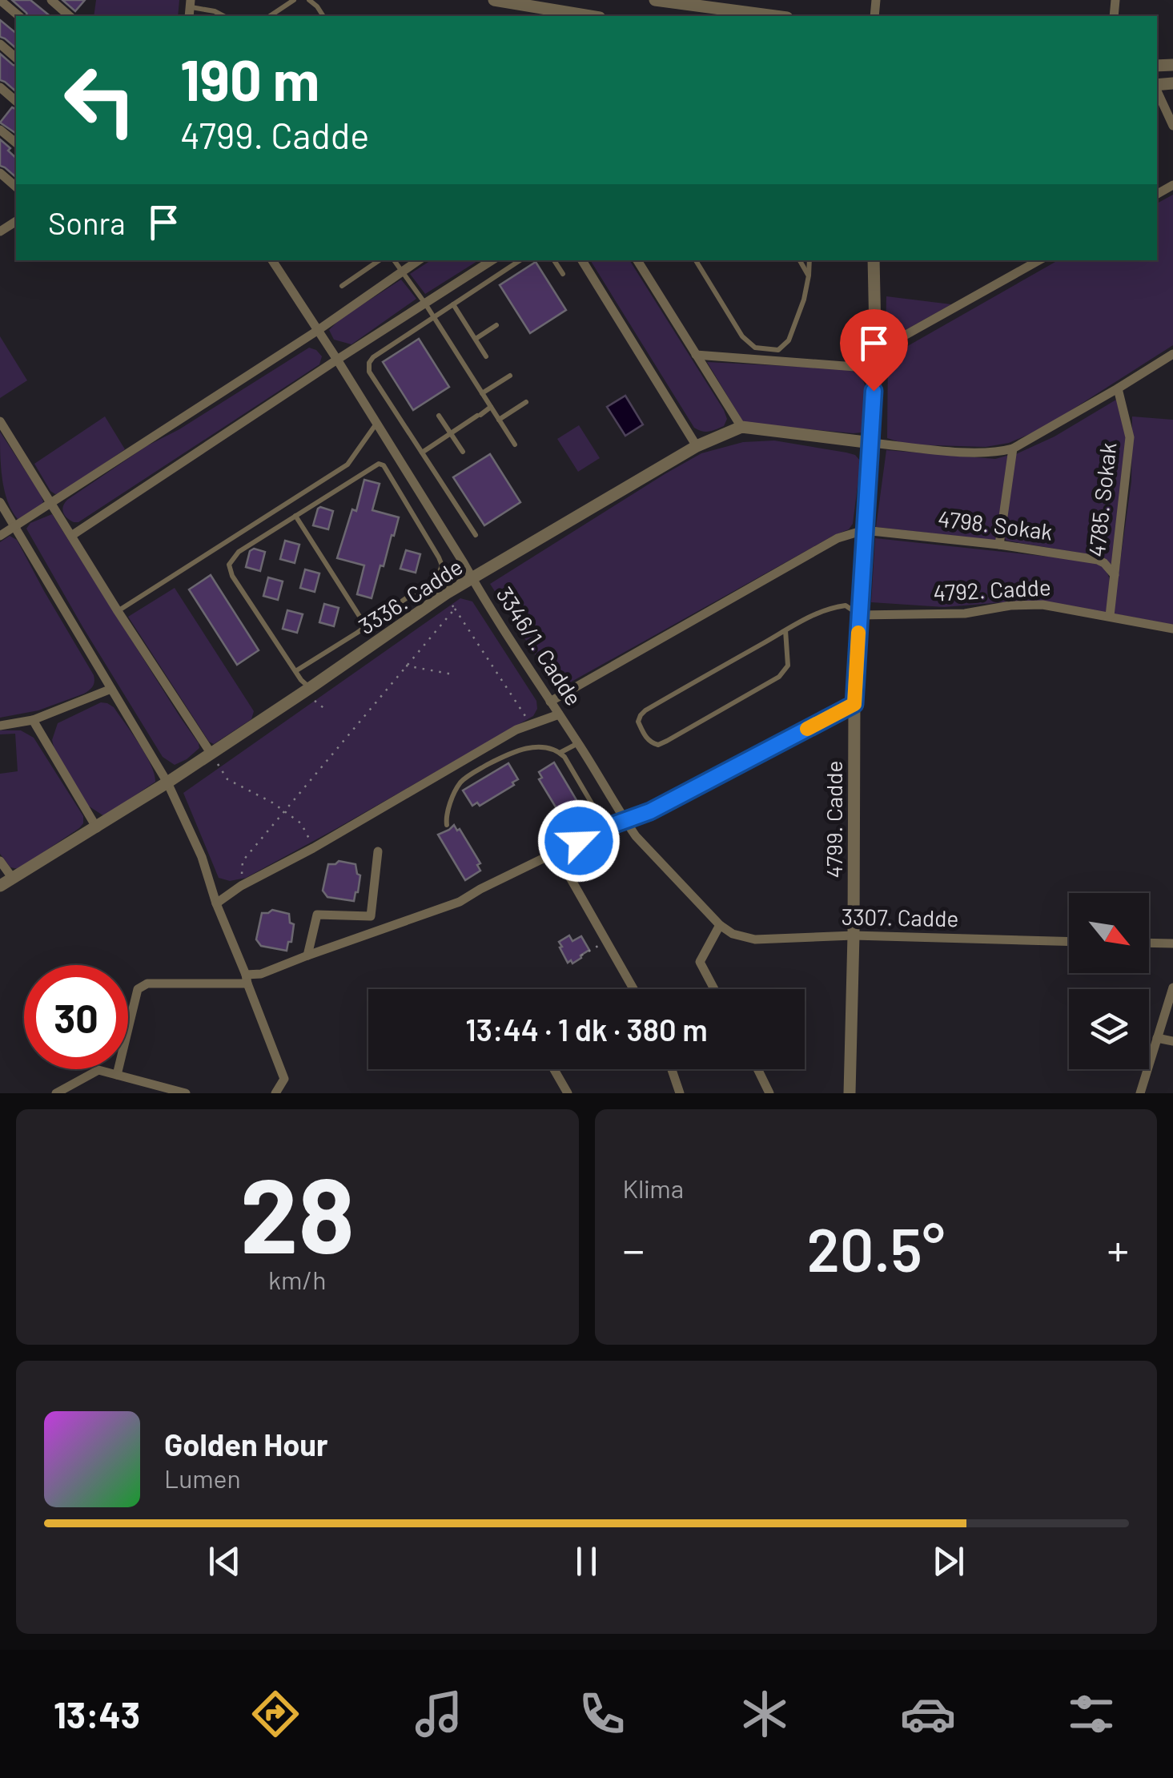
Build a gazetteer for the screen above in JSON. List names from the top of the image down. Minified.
{"streets":{"street":["4785. Sokak","4798. Sokak","4792. Cadde","3336. Cadde","3346/1. Cadde","4799. Cadde","3307. Cadde"]},"crossings":[["4785. Sokak","4798. Sokak"],["4785. Sokak","4792. Cadde"],["4798. Sokak","4799. Cadde"],["4792. Cadde","4799. Cadde"],["3336. Cadde","3346/1. Cadde"],["3336. Cadde","4799. Cadde"],["3346/1. Cadde","3307. Cadde"],["4799. Cadde","3307. Cadde"]],"north":"bottom right","page":{"turn":["190 m","4799. Cadde"],"then":"Sonra","limit":"30","trip":"13:44 · 1 dk · 380 m","tile":[["28","km/h"],"Klima"],"heat":["−","20.5°","+"],"song":["Golden Hour","Lumen"],"tabs":"13:43"}}
